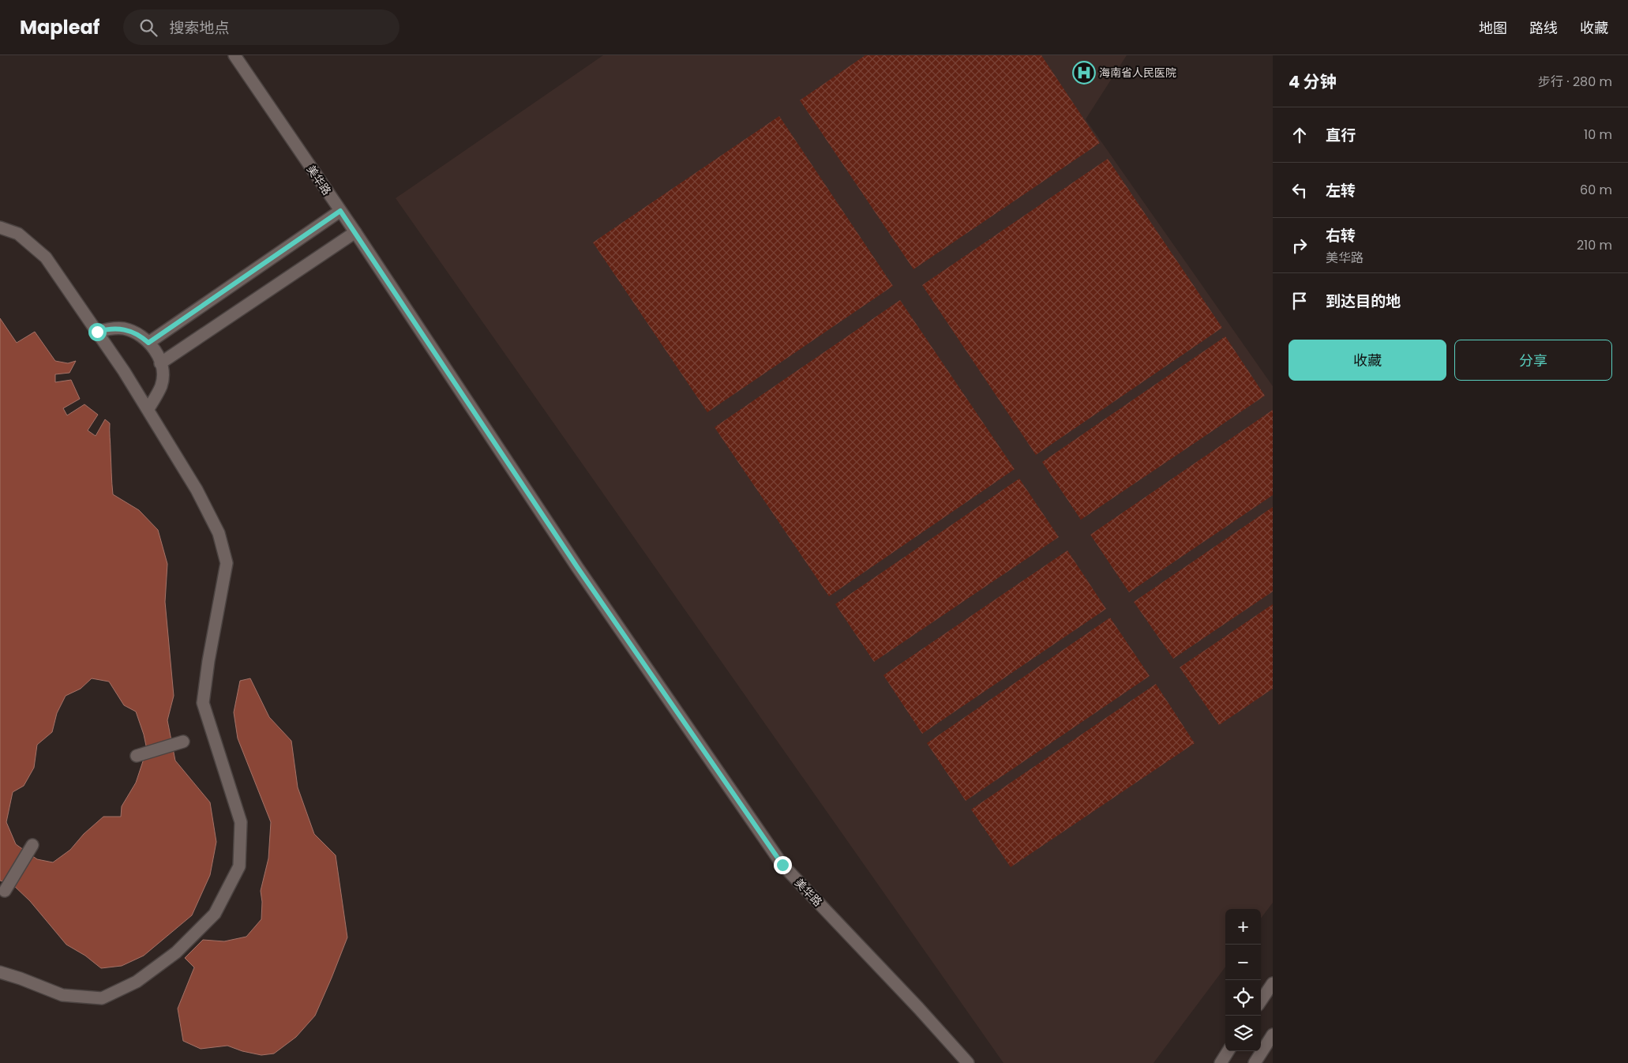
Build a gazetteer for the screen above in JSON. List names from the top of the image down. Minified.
{"streets":{"street":["美华路"]},"places":{"hospital":["海南省人民医院"]},"page":{"header":"Mapleaf","search":"搜索地点","nav":["地图","路线","收藏"],"heading":["4 分钟","步行 · 280 m"],"list":[["直行","10 m"],["左转","60 m"],["右转","美华路","210 m"],"到达目的地"],"buttons":["收藏","分享"],"map_buttons":["+","−"]}}
